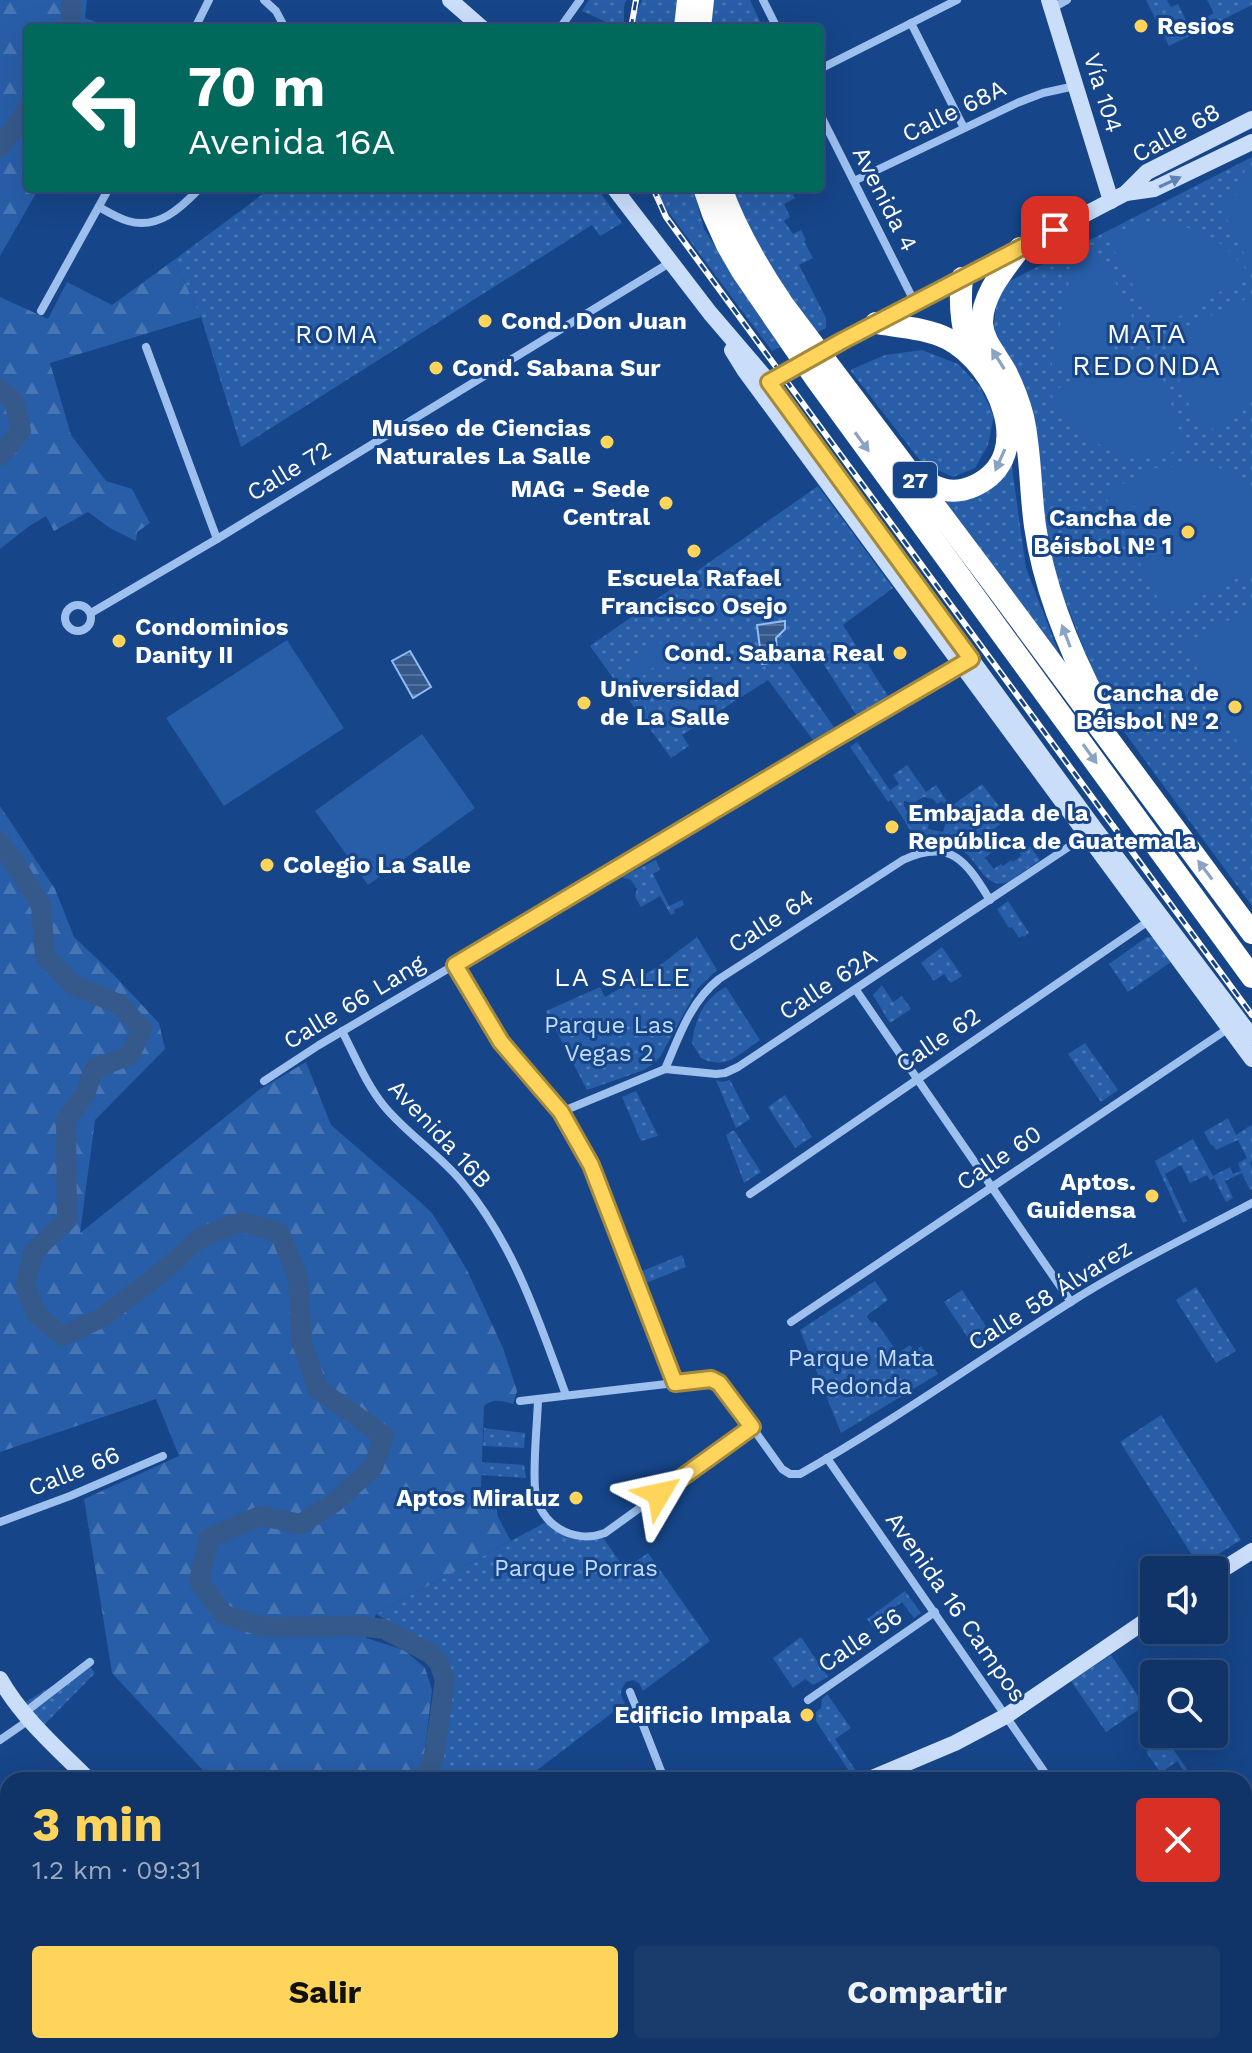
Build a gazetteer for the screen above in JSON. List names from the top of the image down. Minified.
{"streets":{"highway":["27"],"main road":["Vía 104","Calle 68"],"street":["Calle 68A","Avenida 4","Calle 72","Calle 64","Calle 62A","Calle 66 Lang","Calle 62","Avenida 16B","Calle 60","Calle 58 Álvarez","Calle 66","Avenida 16 Campos","Calle 56"]},"crossings":[["Vía 104","Calle 68A"],["Vía 104","Calle 68"],["Calle 68A","Avenida 4"],["Calle 68","Avenida 4"],["Calle 64","Calle 62A"],["Calle 66 Lang","Avenida 16B"],["Calle 58 Álvarez","Avenida 16 Campos"],["Avenida 16 Campos","Calle 56"]],"districts":["MATA REDONDA","ROMA","LA SALLE"],"parks":["Parque Las Vegas 2","Parque Mata Redonda","Parque Porras"],"places":["Resios","Cond. Don Juan","Cond. Sabana Sur","Museo de Ciencias Naturales La Salle","MAG - Sede Central","Cancha de Béisbol Nº 1","Escuela Rafael Francisco Osejo","Condominios Danity II","Cond. Sabana Real","Universidad de La Salle","Cancha de Béisbol Nº 2","Embajada de la República de Guatemala","Colegio La Salle","Aptos. Guidensa","Aptos Miraluz","Edificio Impala"],"page":{"turn":["70 m","Avenida 16A"],"heading":["3 min","1.2 km · 09:31"],"buttons":["Salir","Compartir"]}}
